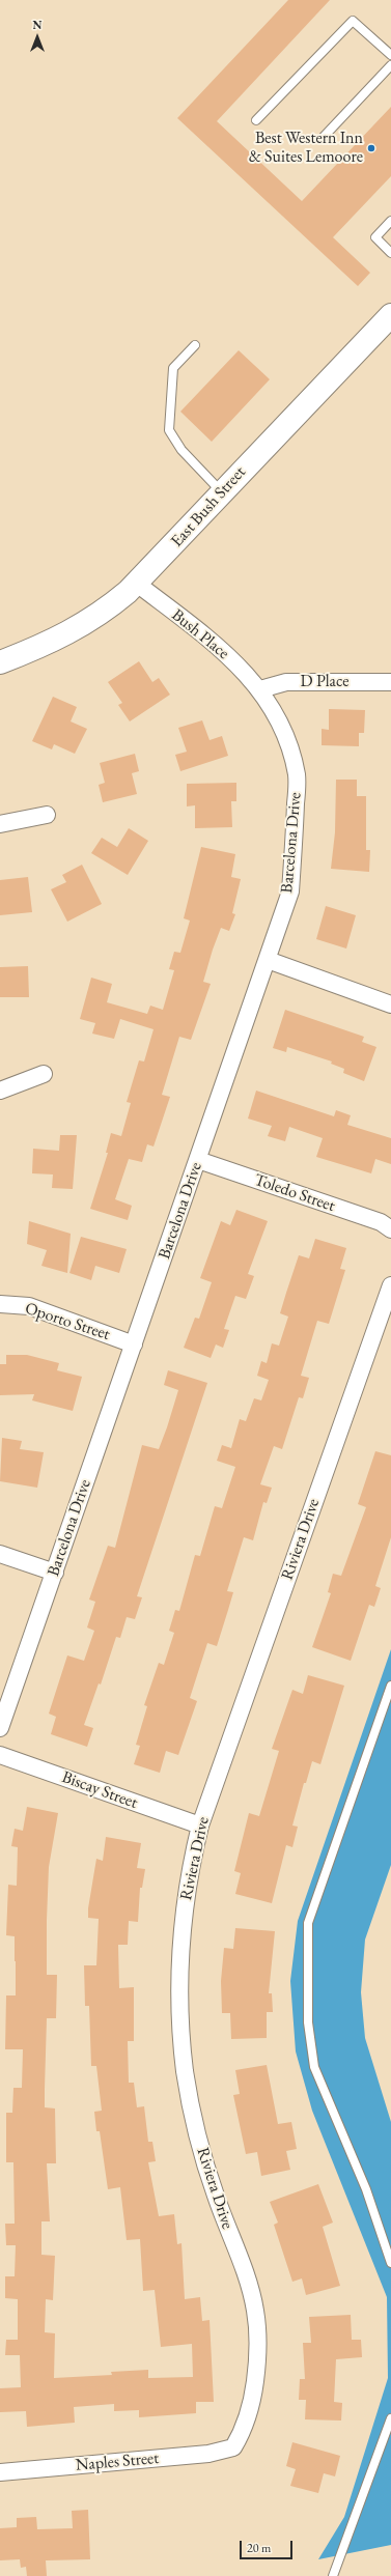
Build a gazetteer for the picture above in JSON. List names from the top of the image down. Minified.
{"streets":{"main road":["East Bush Street"],"street":["Bush Place","D Place","Barcelona Drive","Toledo Street","Oporto Street","Riviera Drive","Biscay Street","Naples Street"]},"crossings":[["East Bush Street","Bush Place"],["Bush Place","D Place"],["Bush Place","Barcelona Drive"],["D Place","Barcelona Drive"],["Barcelona Drive","Toledo Street"],["Barcelona Drive","Oporto Street"],["Riviera Drive","Biscay Street"],["Riviera Drive","Naples Street"]],"places":["Best Western Inn & Suites Lemoore"],"scale_bar":"20 m","north":"top"}
